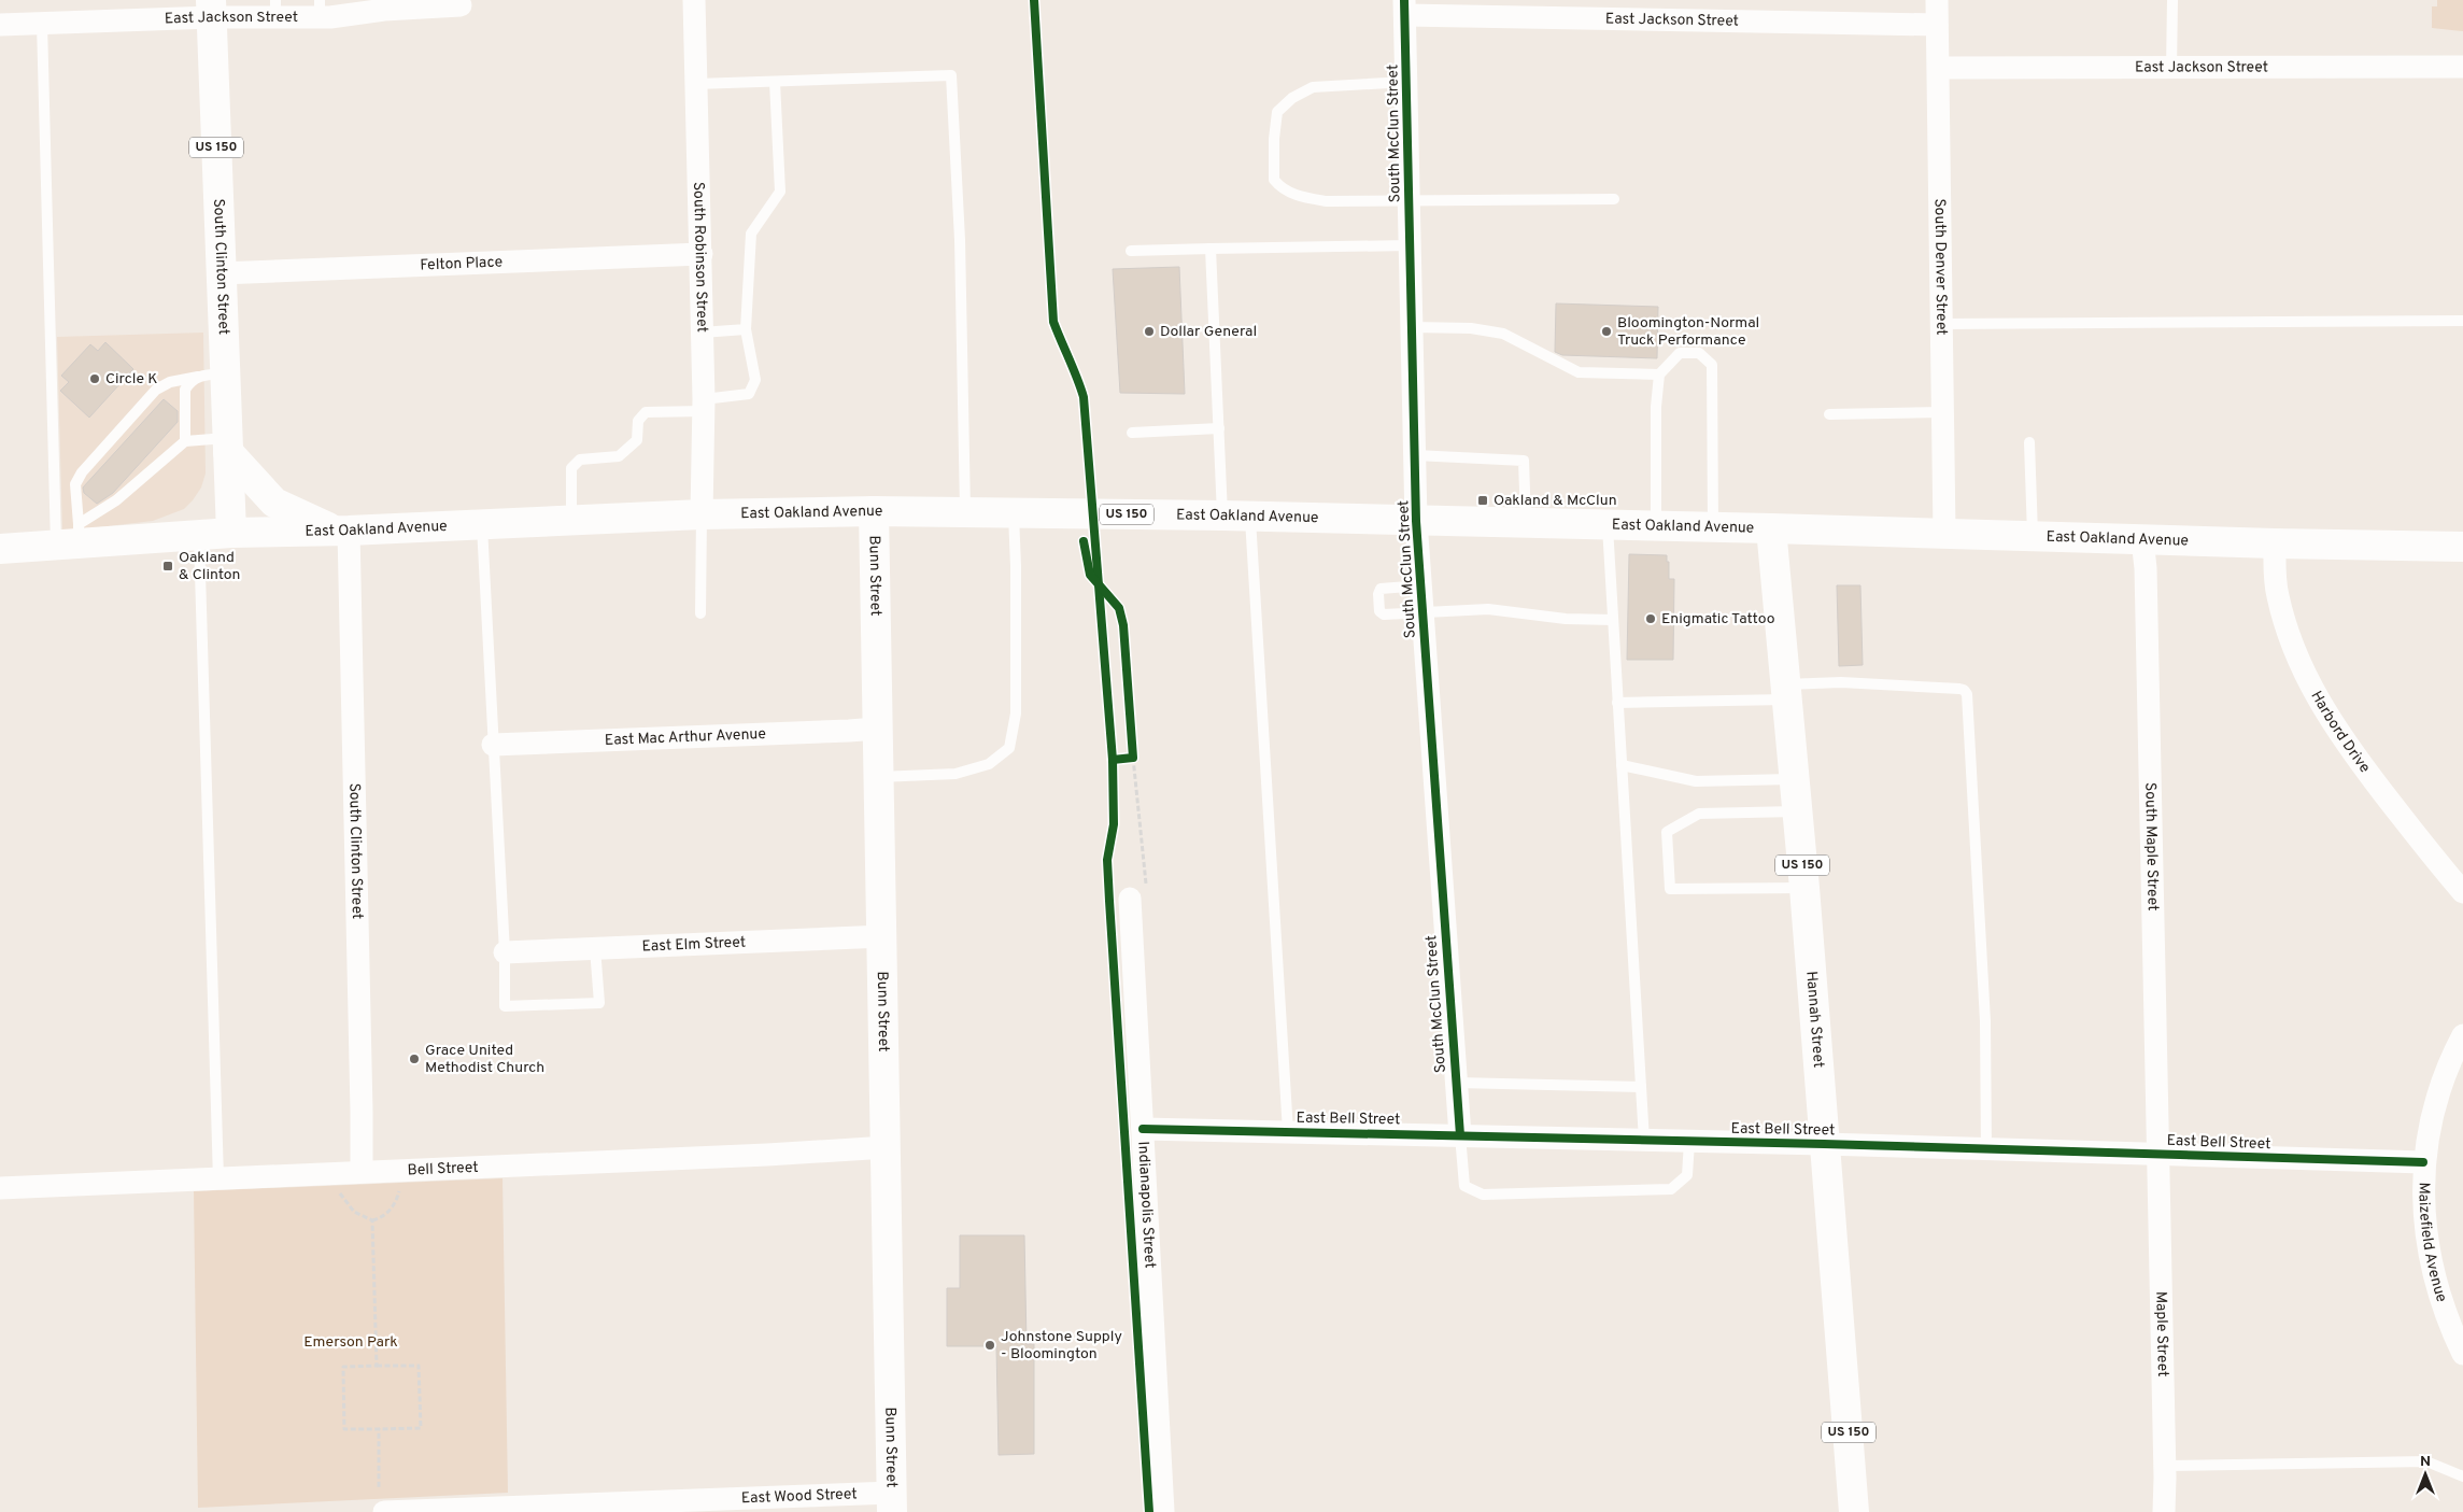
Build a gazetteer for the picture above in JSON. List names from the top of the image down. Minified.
{"streets":{"main road":["US 150","South Clinton Street","East Oakland Avenue","Bunn Street","Hannah Street"],"street":["East Jackson Street","South McClun Street","South Robinson Street","Felton Place","South Denver Street","Harbord Drive","East Mac Arthur Avenue","South Maple Street","East Elm Street","East Bell Street","Bell Street","Indianapolis Street","Maizefield Avenue","Maple Street","East Wood Street"]},"crossings":[["East Jackson Street","South McClun Street"],["East Jackson Street","South Clinton Street"],["East Jackson Street","South Denver Street"],["South McClun Street","East Oakland Avenue"],["South McClun Street","East Bell Street"],["South Robinson Street","Felton Place"],["South Robinson Street","East Oakland Avenue"],["Felton Place","South Clinton Street"],["South Clinton Street","East Oakland Avenue"],["South Clinton Street","Bell Street"],["South Denver Street","East Oakland Avenue"],["East Oakland Avenue","Bunn Street"],["East Oakland Avenue","Harbord Drive"],["East Oakland Avenue","South Maple Street"],["East Oakland Avenue","Hannah Street"],["Bunn Street","East Mac Arthur Avenue"],["Bunn Street","East Elm Street"],["Bunn Street","Bell Street"],["Bunn Street","East Wood Street"],["South Maple Street","East Bell Street"],["South Maple Street","Maple Street"],["Hannah Street","East Bell Street"],["East Bell Street","Indianapolis Street"],["East Bell Street","Maizefield Avenue"],["East Bell Street","Maple Street"]],"parks":["Emerson Park"],"places":{"other":["Dollar General","Bloomington-Normal Truck Performance","Circle K","Enigmatic Tattoo","Grace United Methodist Church","Johnstone Supply - Bloomington"],"transit":["Oakland & McClun","Oakland & Clinton"]},"north":"top"}
